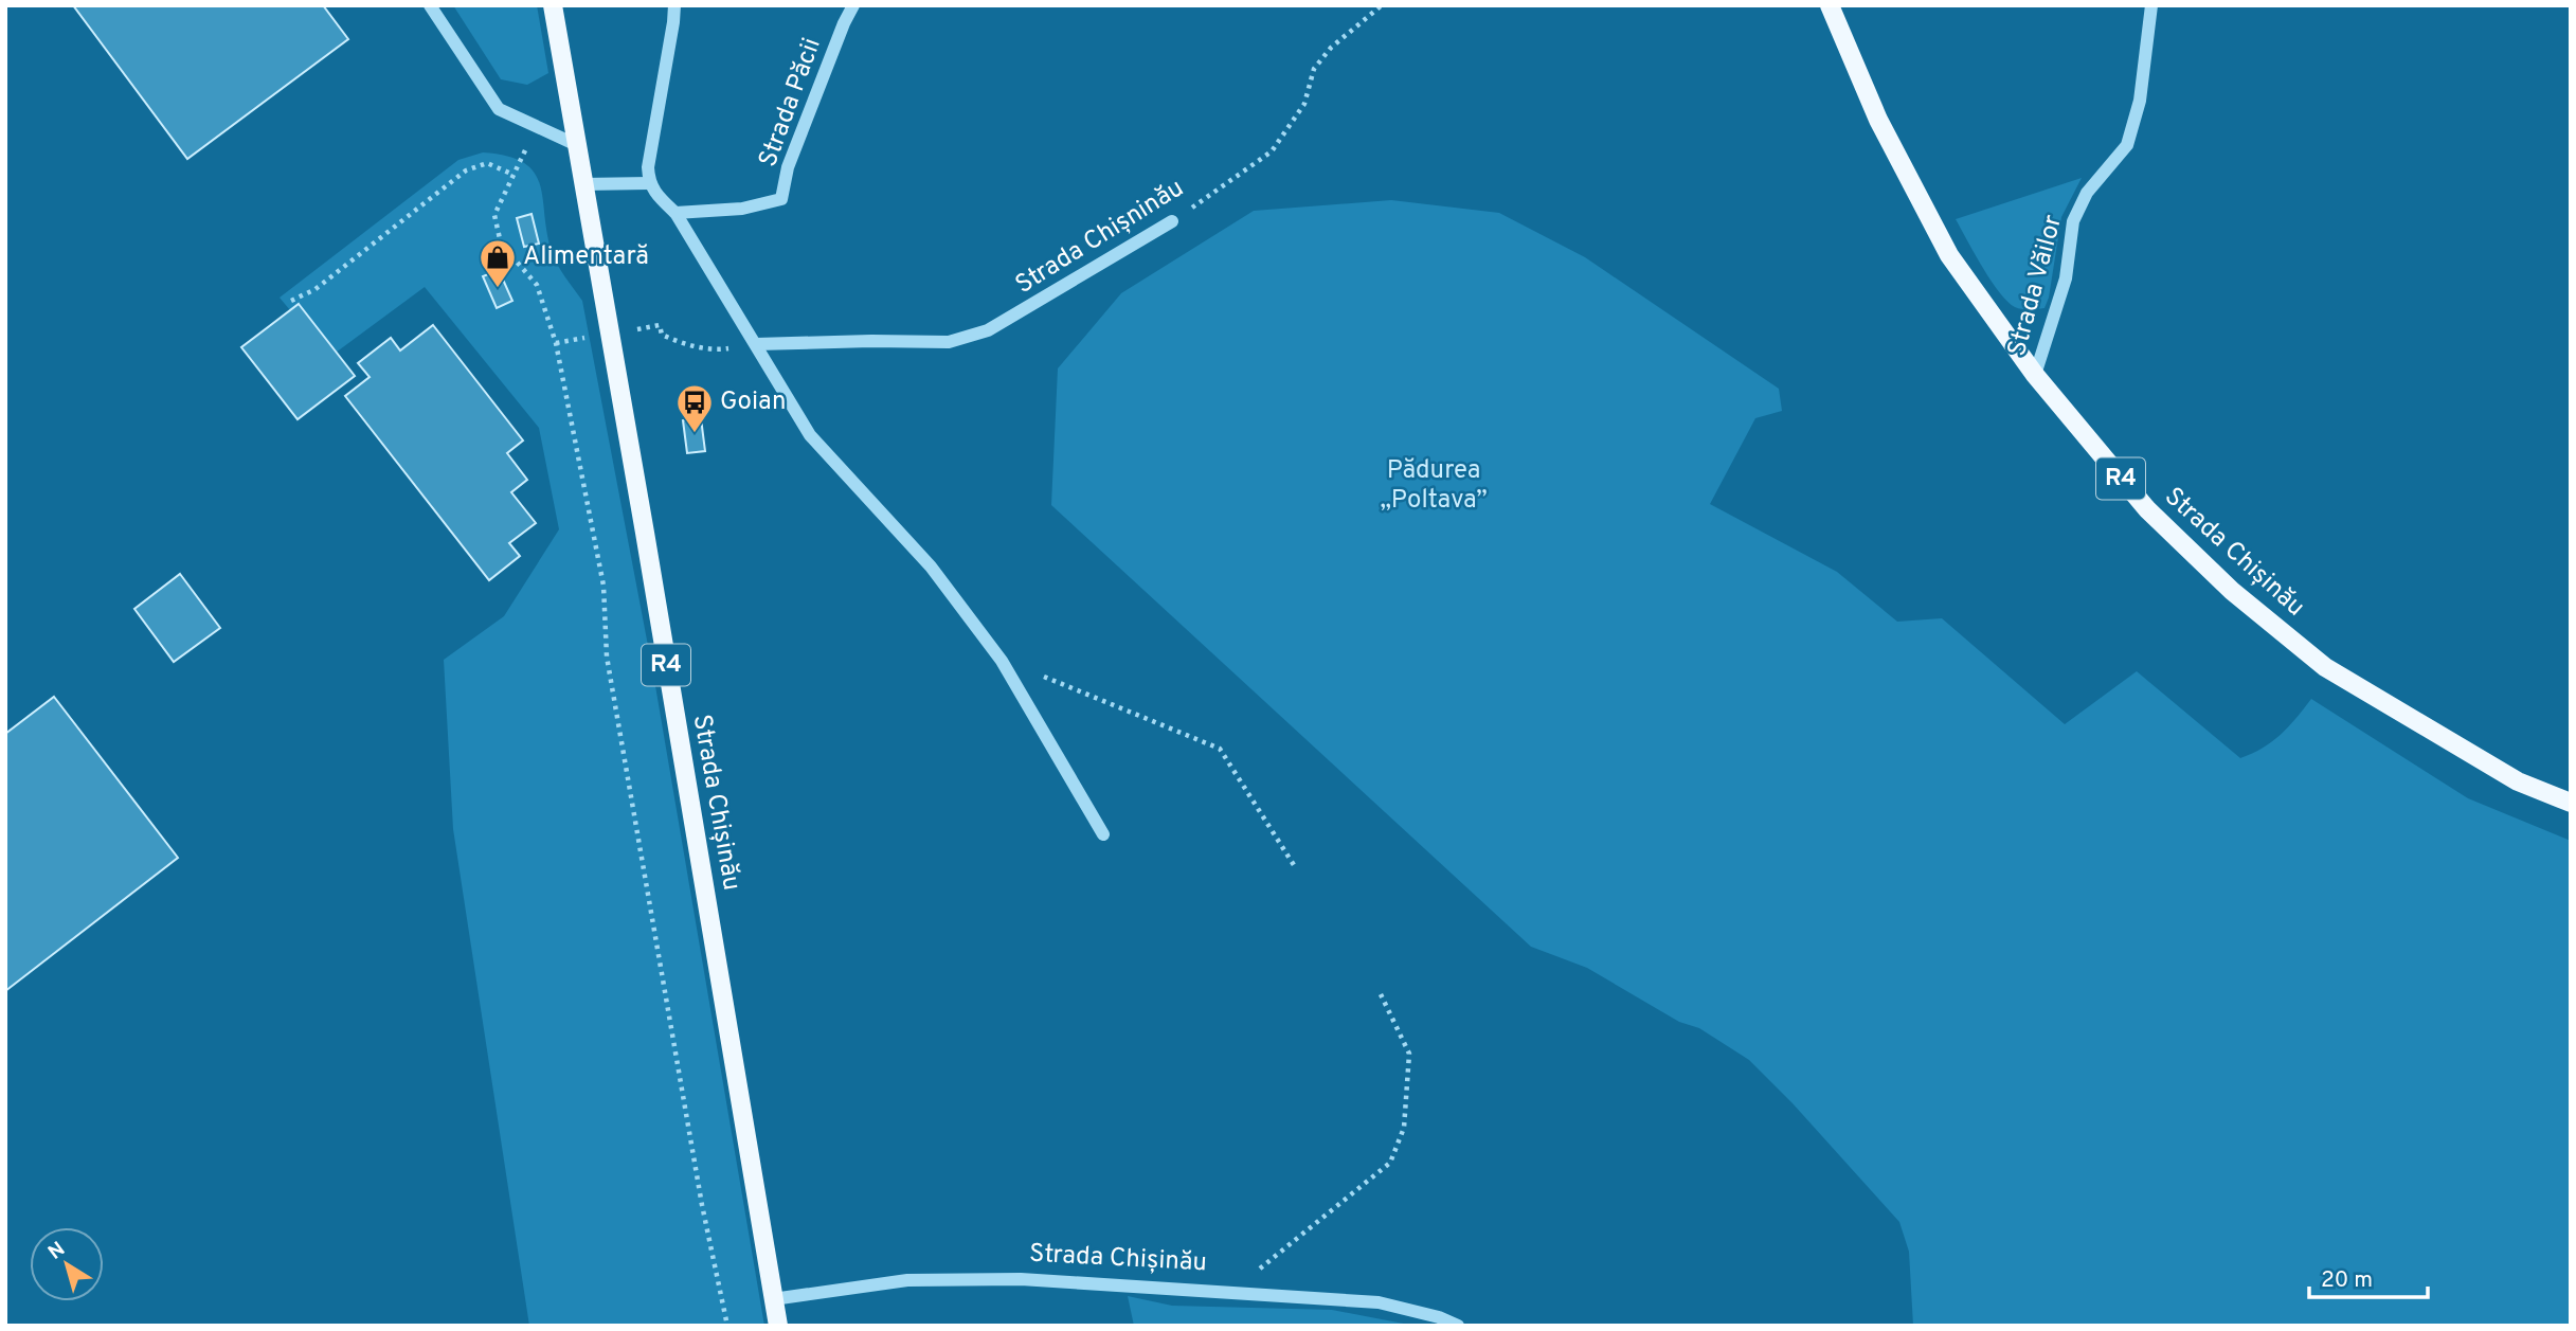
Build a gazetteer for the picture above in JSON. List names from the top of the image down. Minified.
{"streets":{"main road":["R4","Strada Chișinău"],"street":["Strada Păcii","Strada Chișninău","Strada Văilor"]},"crossings":[["Strada Văilor","Strada Chișinău"]],"parks":["Pădurea „Poltava”"],"places":{"shop":["Alimentară"],"bus stop":["Goian"]},"scale_bar":"20 m","north":"top left"}
